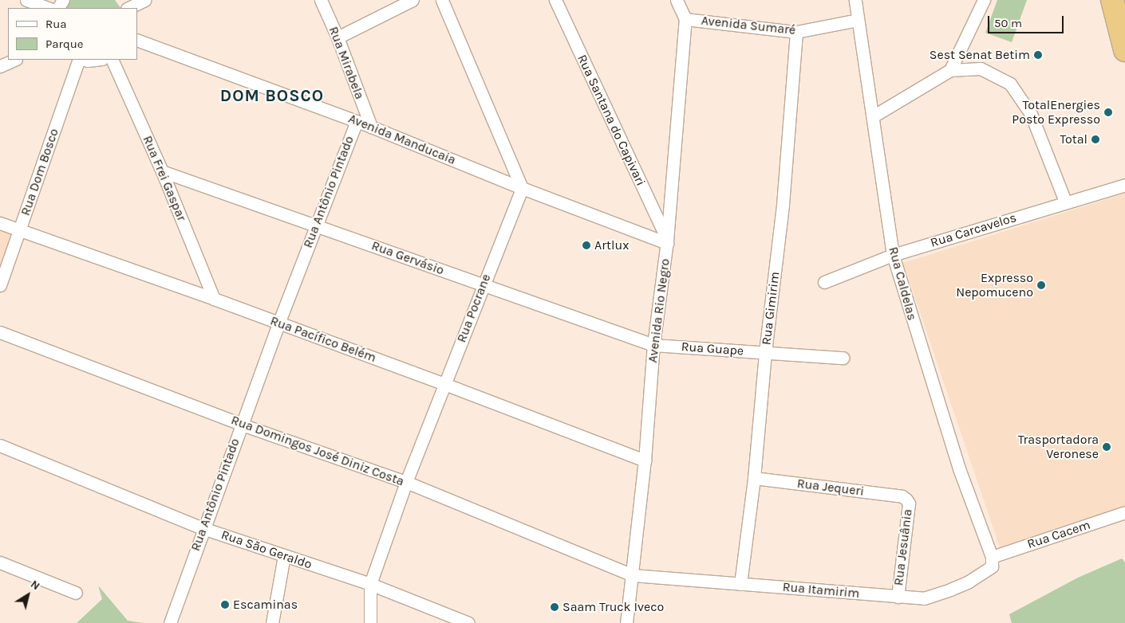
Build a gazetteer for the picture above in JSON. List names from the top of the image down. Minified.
{"streets":{"street":["Avenida Sumaré","Rua Mirabela","Rua Santana do Capivari","Avenida Manducaia","Rua Dom Bosco","Rua Frei Gaspar","Rua Antônio Pintado","Rua Carcavelos","Rua Gervásio","Rua Caldelas","Rua Pocrane","Rua Gimirim","Avenida Rio Negro","Rua Pacífico Belém","Rua Guape","Rua Domingos José Diniz Costa","Rua Jequeri","Rua Cacem","Rua Jesuânia","Rua São Geraldo","Rua Itamirim"]},"crossings":[["Avenida Sumaré","Rua Caldelas"],["Avenida Sumaré","Rua Gimirim"],["Avenida Sumaré","Avenida Rio Negro"],["Rua Mirabela","Avenida Manducaia"],["Rua Santana do Capivari","Avenida Manducaia"],["Rua Santana do Capivari","Avenida Rio Negro"],["Avenida Manducaia","Rua Antônio Pintado"],["Avenida Manducaia","Rua Pocrane"],["Avenida Manducaia","Avenida Rio Negro"],["Rua Dom Bosco","Rua Pacífico Belém"],["Rua Frei Gaspar","Rua Gervásio"],["Rua Frei Gaspar","Rua Pacífico Belém"],["Rua Antônio Pintado","Rua Gervásio"],["Rua Antônio Pintado","Rua Pacífico Belém"],["Rua Antônio Pintado","Rua Domingos José Diniz Costa"],["Rua Antônio Pintado","Rua São Geraldo"],["Rua Carcavelos","Rua Caldelas"],["Rua Gervásio","Rua Pocrane"],["Rua Gervásio","Avenida Rio Negro"],["Rua Gervásio","Rua Guape"],["Rua Caldelas","Rua Cacem"],["Rua Caldelas","Rua Itamirim"],["Rua Pocrane","Rua Pacífico Belém"],["Rua Pocrane","Rua Domingos José Diniz Costa"],["Rua Pocrane","Rua São Geraldo"],["Rua Gimirim","Rua Guape"],["Rua Gimirim","Rua Jequeri"],["Rua Gimirim","Rua Itamirim"],["Avenida Rio Negro","Rua Pacífico Belém"],["Avenida Rio Negro","Rua Guape"],["Avenida Rio Negro","Rua Domingos José Diniz Costa"],["Avenida Rio Negro","Rua Itamirim"],["Rua Domingos José Diniz Costa","Rua Itamirim"],["Rua Jequeri","Rua Jesuânia"],["Rua Cacem","Rua Itamirim"],["Rua Jesuânia","Rua Itamirim"]],"districts":["DOM BOSCO"],"places":["Sest Senat Betim","TotalEnergies Posto Expresso","Total","Artlux","Expresso Nepomuceno","Trasportadora Veronese","Escaminas","Saam Truck Iveco"],"legend":["Rua","Parque"],"scale_bar":"50 m","north":"top right"}
